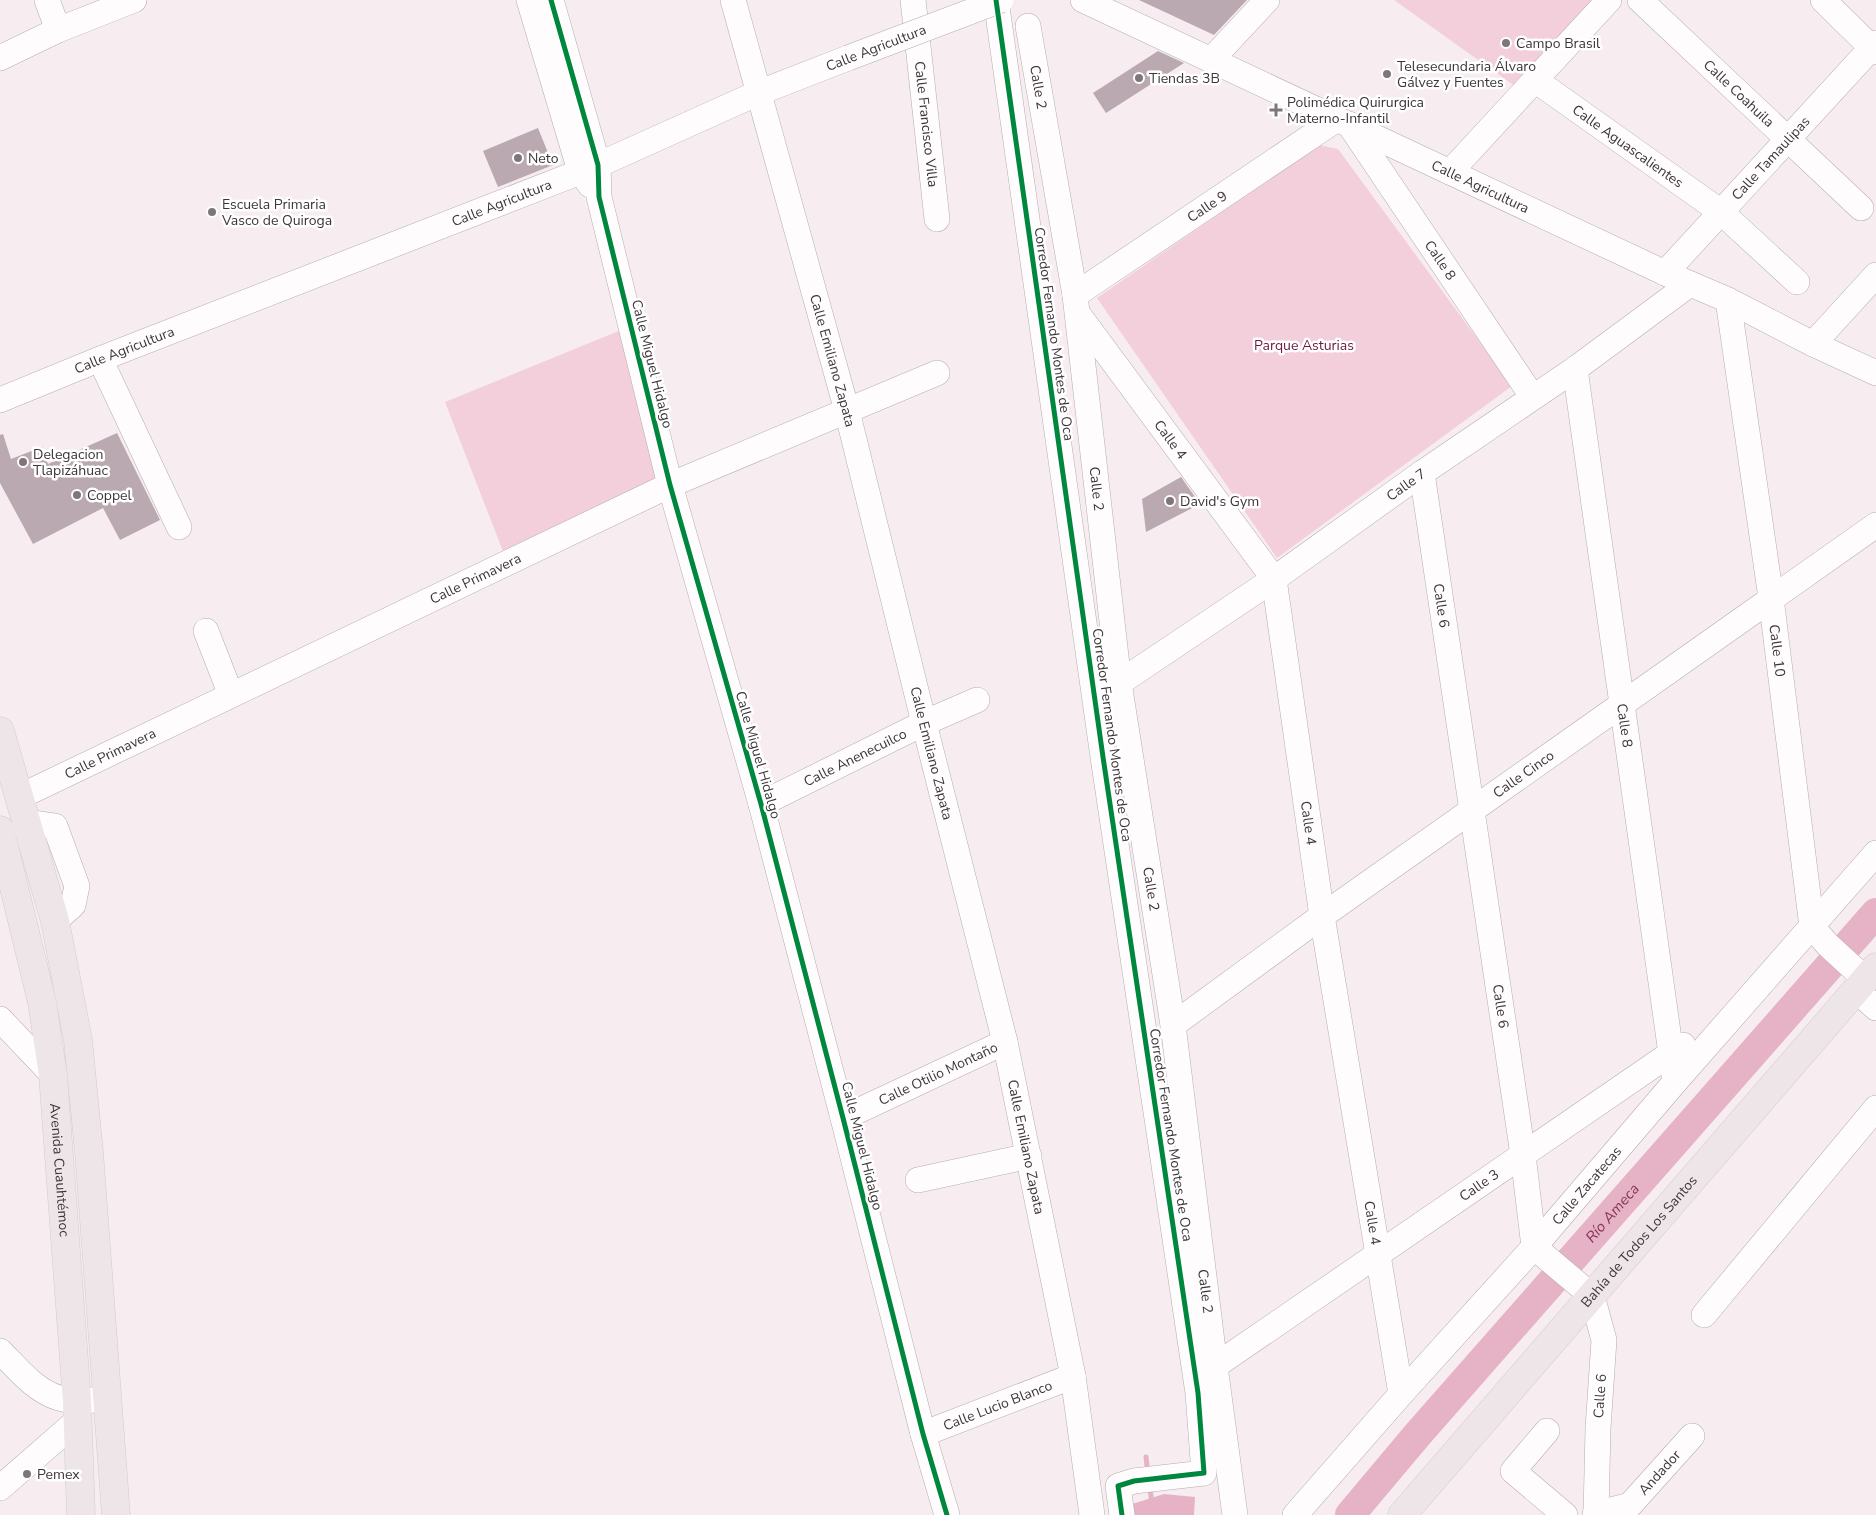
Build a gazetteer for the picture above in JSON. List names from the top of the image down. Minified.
{"streets":{"main road":["Avenida Cuauhtémoc","Bahía de Todos Los Santos"],"street":["Calle Agricultura","Calle 2","Calle Coahuila","Calle Francisco Villa","Calle Aguascalientes","Calle Tamaulipas","Calle 9","Calle 8","Corredor Fernando Montes de Oca","Calle Emiliano Zapata","Calle Miguel Hidalgo","Calle 4","Calle 7","Calle Primavera","Calle 6","Calle 10","Calle Anenecuilco","Calle Cinco","Calle Otilio Montaño","Calle 3","Calle Zacatecas","Calle Lucio Blanco","Andador"]},"crossings":[["Calle Agricultura","Calle Tamaulipas"],["Calle Agricultura","Calle 9"],["Calle Agricultura","Calle 8"],["Calle Agricultura","Calle Emiliano Zapata"],["Calle Agricultura","Calle Miguel Hidalgo"],["Calle Agricultura","Calle 7"],["Calle Agricultura","Calle 10"],["Calle 2","Calle 9"],["Calle 2","Calle 4"],["Calle 2","Calle 7"],["Calle 2","Calle Cinco"],["Calle 2","Calle 3"],["Calle Coahuila","Calle Tamaulipas"],["Calle Aguascalientes","Calle Tamaulipas"],["Calle 9","Calle 8"],["Calle 9","Calle 4"],["Calle 8","Calle 7"],["Calle 8","Calle Cinco"],["Calle 8","Calle 3"],["Calle 8","Calle Zacatecas"],["Calle Emiliano Zapata","Calle Primavera"],["Calle Emiliano Zapata","Calle Anenecuilco"],["Calle Emiliano Zapata","Calle Otilio Montaño"],["Calle Emiliano Zapata","Calle Lucio Blanco"],["Calle Miguel Hidalgo","Calle Primavera"],["Calle Miguel Hidalgo","Calle Anenecuilco"],["Calle Miguel Hidalgo","Calle Otilio Montaño"],["Calle Miguel Hidalgo","Calle Lucio Blanco"],["Calle 4","Calle 7"],["Calle 4","Calle Cinco"],["Calle 4","Calle 3"],["Calle 4","Calle Zacatecas"],["Calle 7","Calle 6"],["Calle 6","Calle Cinco"],["Calle 6","Calle 3"],["Calle 6","Calle Zacatecas"],["Calle 6","Bahía de Todos Los Santos"],["Calle 6","Andador"],["Calle 10","Calle Cinco"],["Calle 10","Calle Zacatecas"],["Calle 3","Calle Zacatecas"]],"water":["Río Ameca"],"parks":["Parque Asturias"],"places":{"other":["Campo Brasil","Telesecundaria Álvaro Gálvez y Fuentes","Tiendas 3B","Neto","Escuela Primaria Vasco de Quiroga","Delegacion Tlapizáhuac","Coppel","David's Gym","Pemex"],"health":["Polimédica Quirurgica Materno-Infantil"]}}
